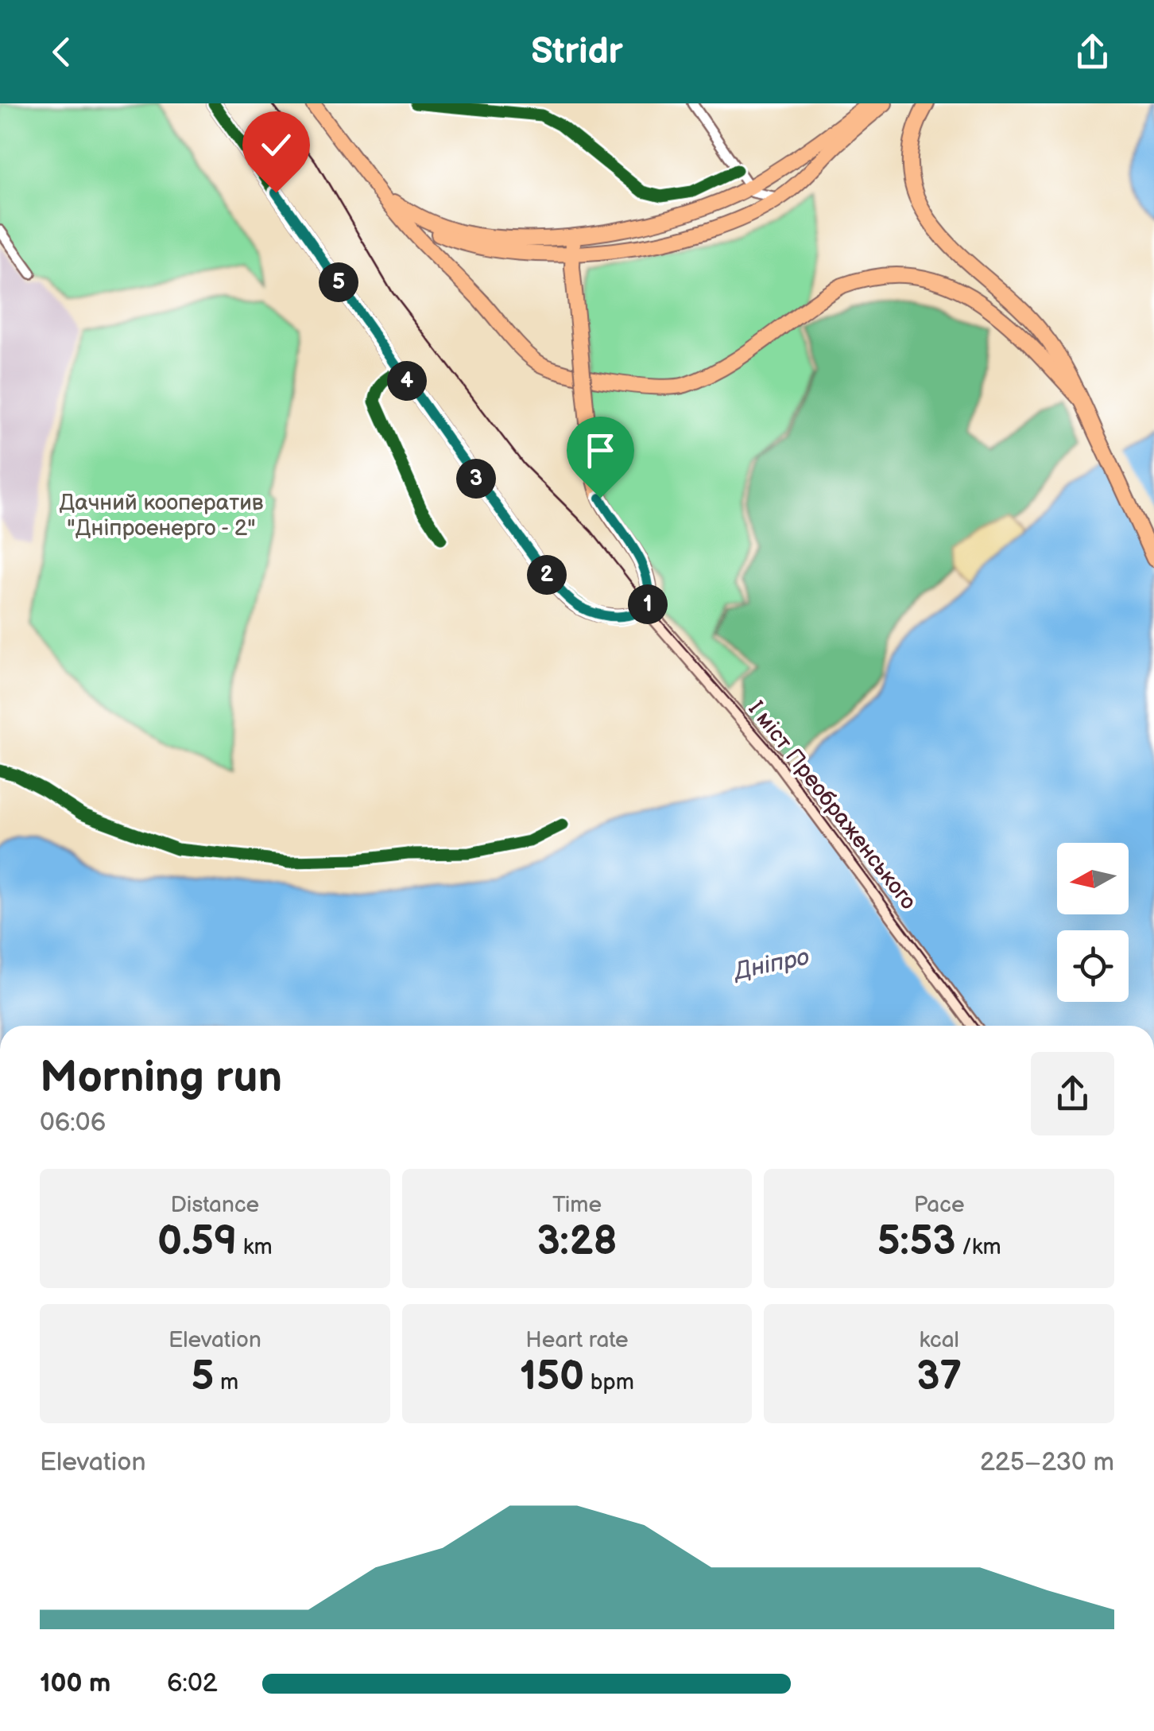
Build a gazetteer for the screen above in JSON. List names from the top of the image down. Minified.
{"streets":{"main road":["I міст Преображенського"]},"water":["Дніпро"],"parks":["Дачний кооператив \"Дніпроенерго - 2\""],"north":"left","page":{"header":"Stridr","pins":["5","4","3","2","1"],"heading":["Morning run","06:06"],"stats":[["Distance","0.59 km"],["Time","3:28"],["Pace","5:53 /km"],["Elevation","5 m"],["Heart rate","150 bpm"],["kcal","37"]],"chart":["Elevation","225–230 m"],"list":[{"name":"100 m","note":"6:02"}]}}
